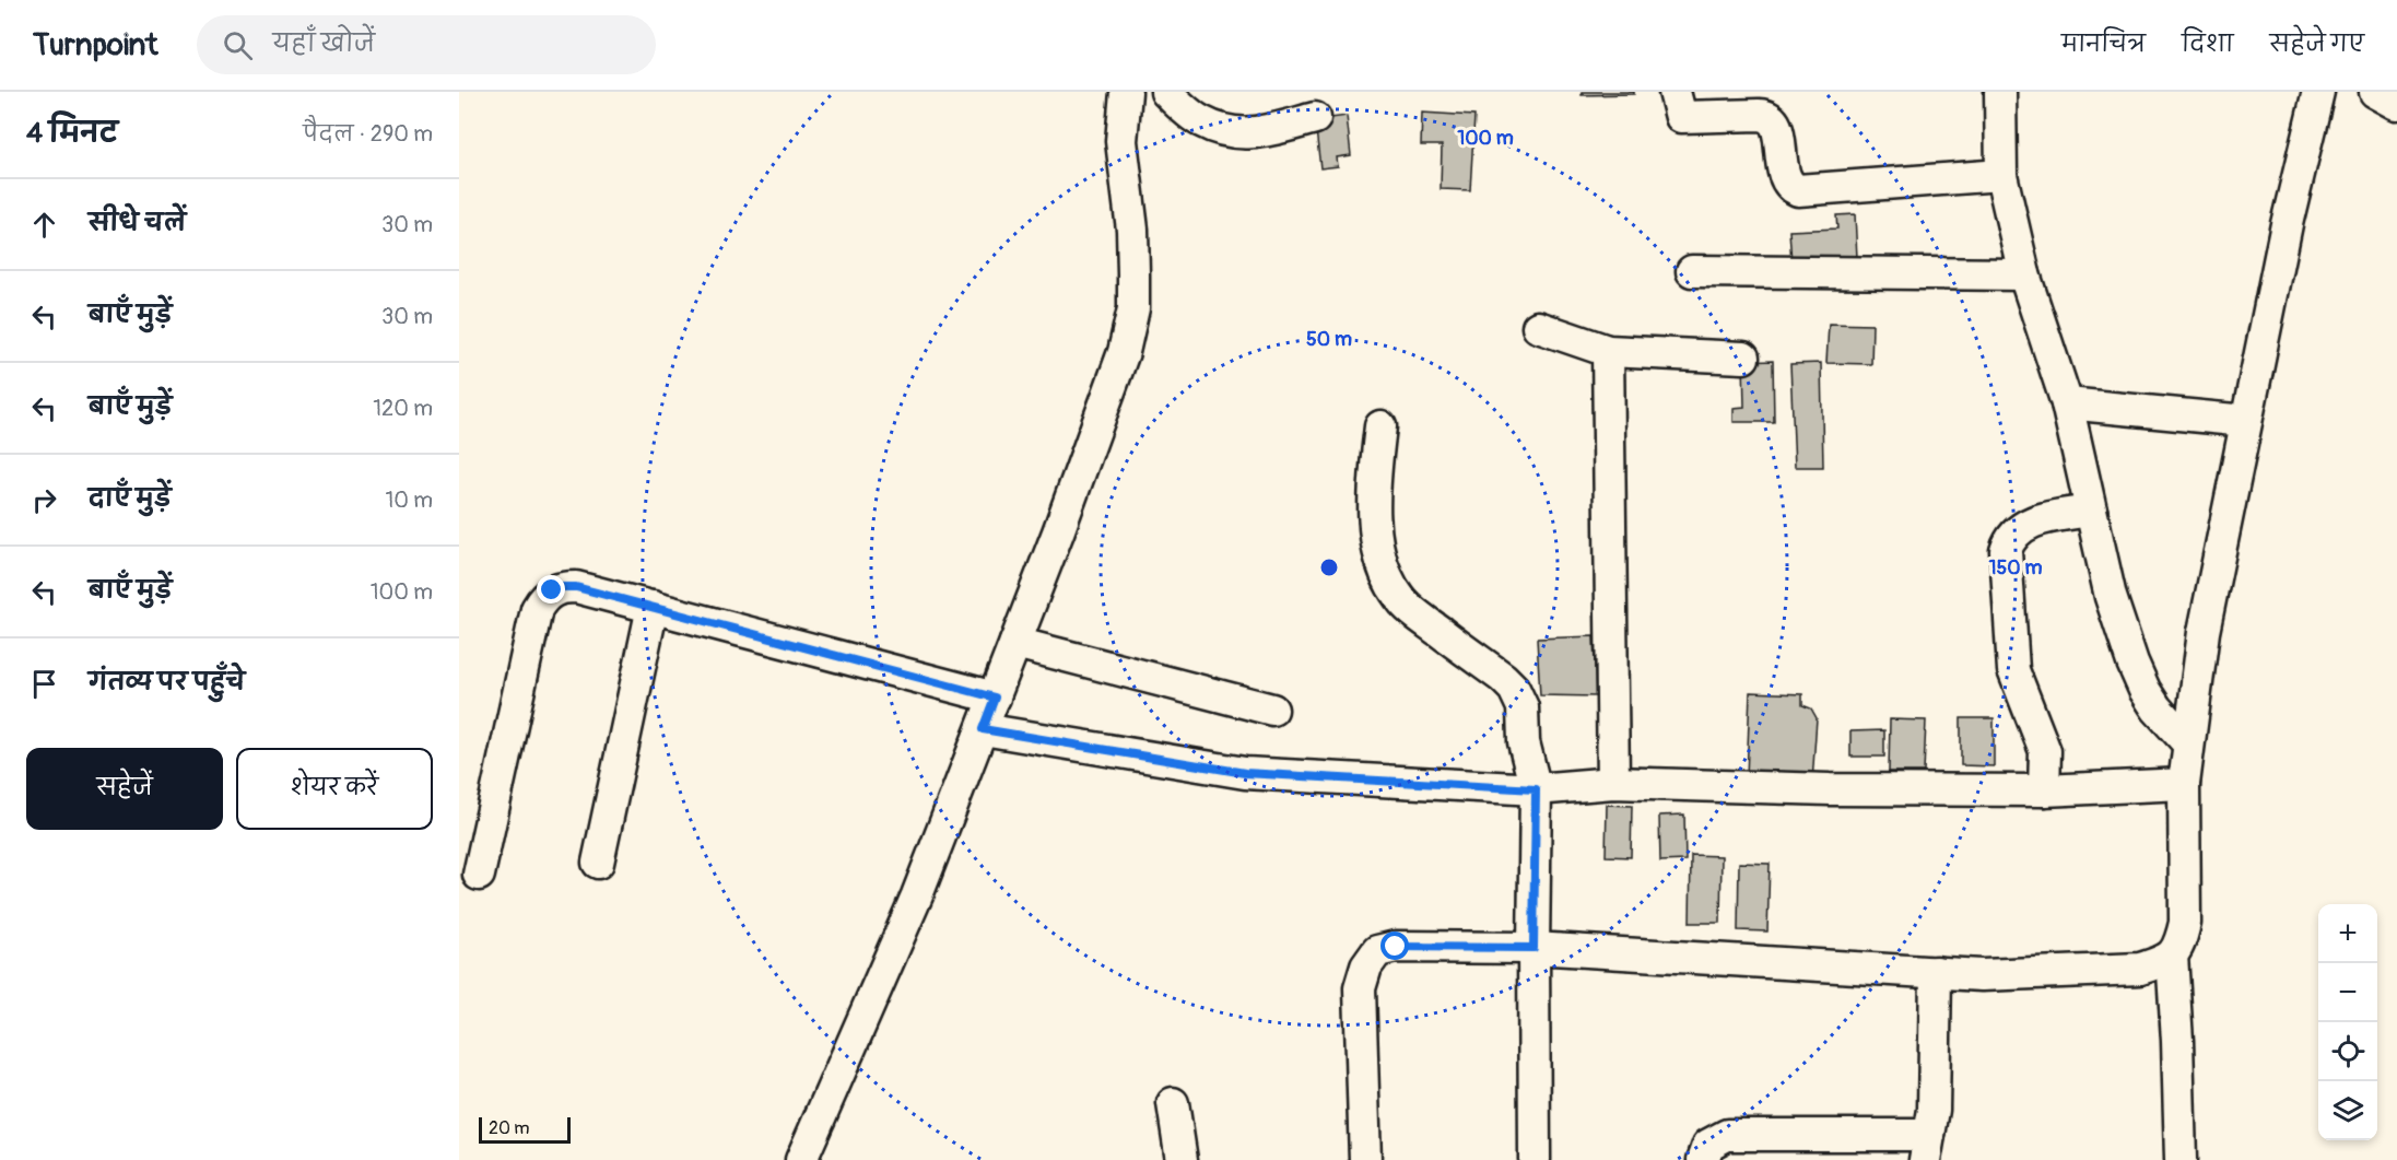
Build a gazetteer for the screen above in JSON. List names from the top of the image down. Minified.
{"scale_bar":"20 m","page":{"header":"Turnpoint","search":"यहाँ खोजें","nav":["मानचित्र","दिशा","सहेजे गए"],"heading":["4 मिनट","पैदल · 290 m"],"list":[["सीधे चलें","30 m"],["बाएँ मुड़ें","30 m"],["बाएँ मुड़ें","120 m"],["दाएँ मुड़ें","10 m"],["बाएँ मुड़ें","100 m"],"गंतव्य पर पहुँचे"],"buttons":["सहेजें","शेयर करें"],"map_buttons":["+","−"],"scale":"20 m"},"rings":["100 m","50 m","150 m"]}
